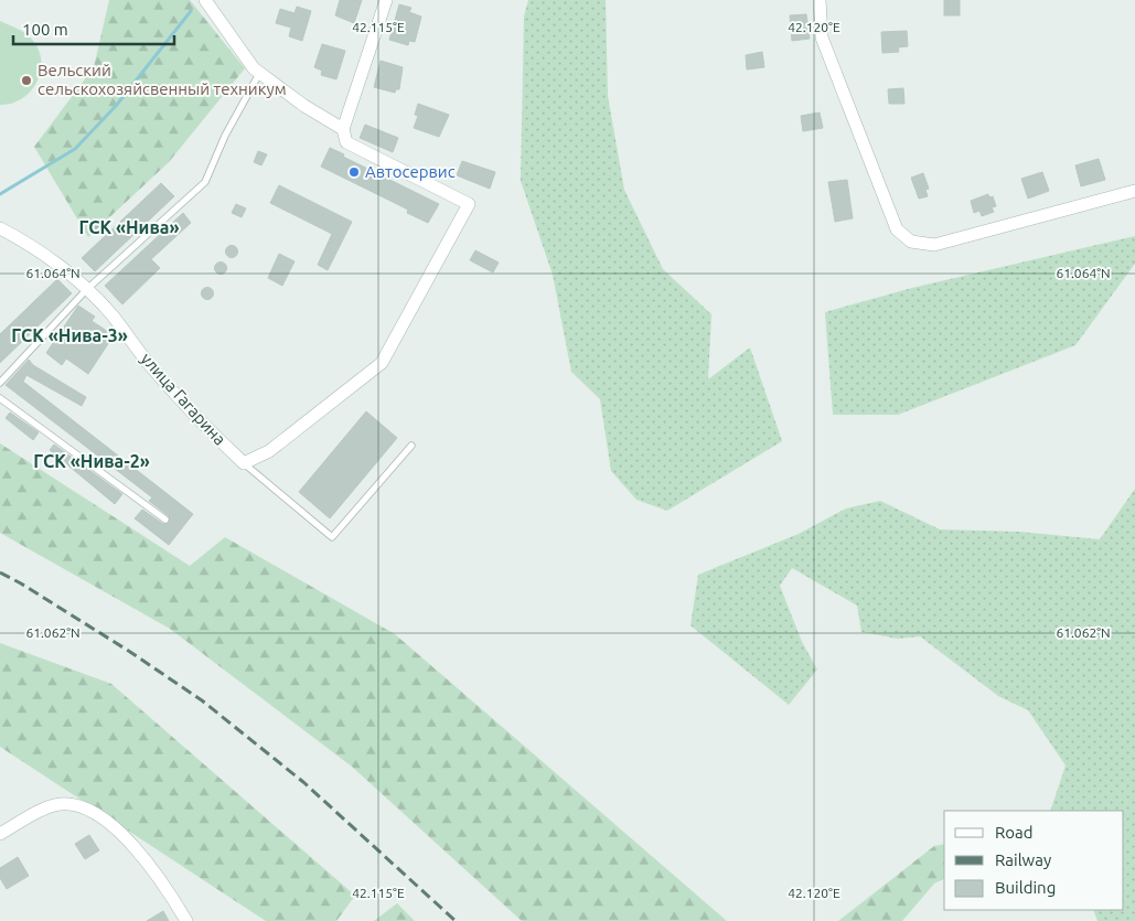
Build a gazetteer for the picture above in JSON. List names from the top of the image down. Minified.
{"streets":{"street":["улица Гагарина"]},"districts":["ГСК «Нива»","ГСК «Нива-3»","ГСК «Нива-2»"],"places":["Вельский сельскохозяйсвенный техникум","Автосервис"],"legend":["Road","Railway","Building"],"scale_bar":"100 m","coordinates":["42.115°E","42.120°E","61.064°N","61.062°N"]}
